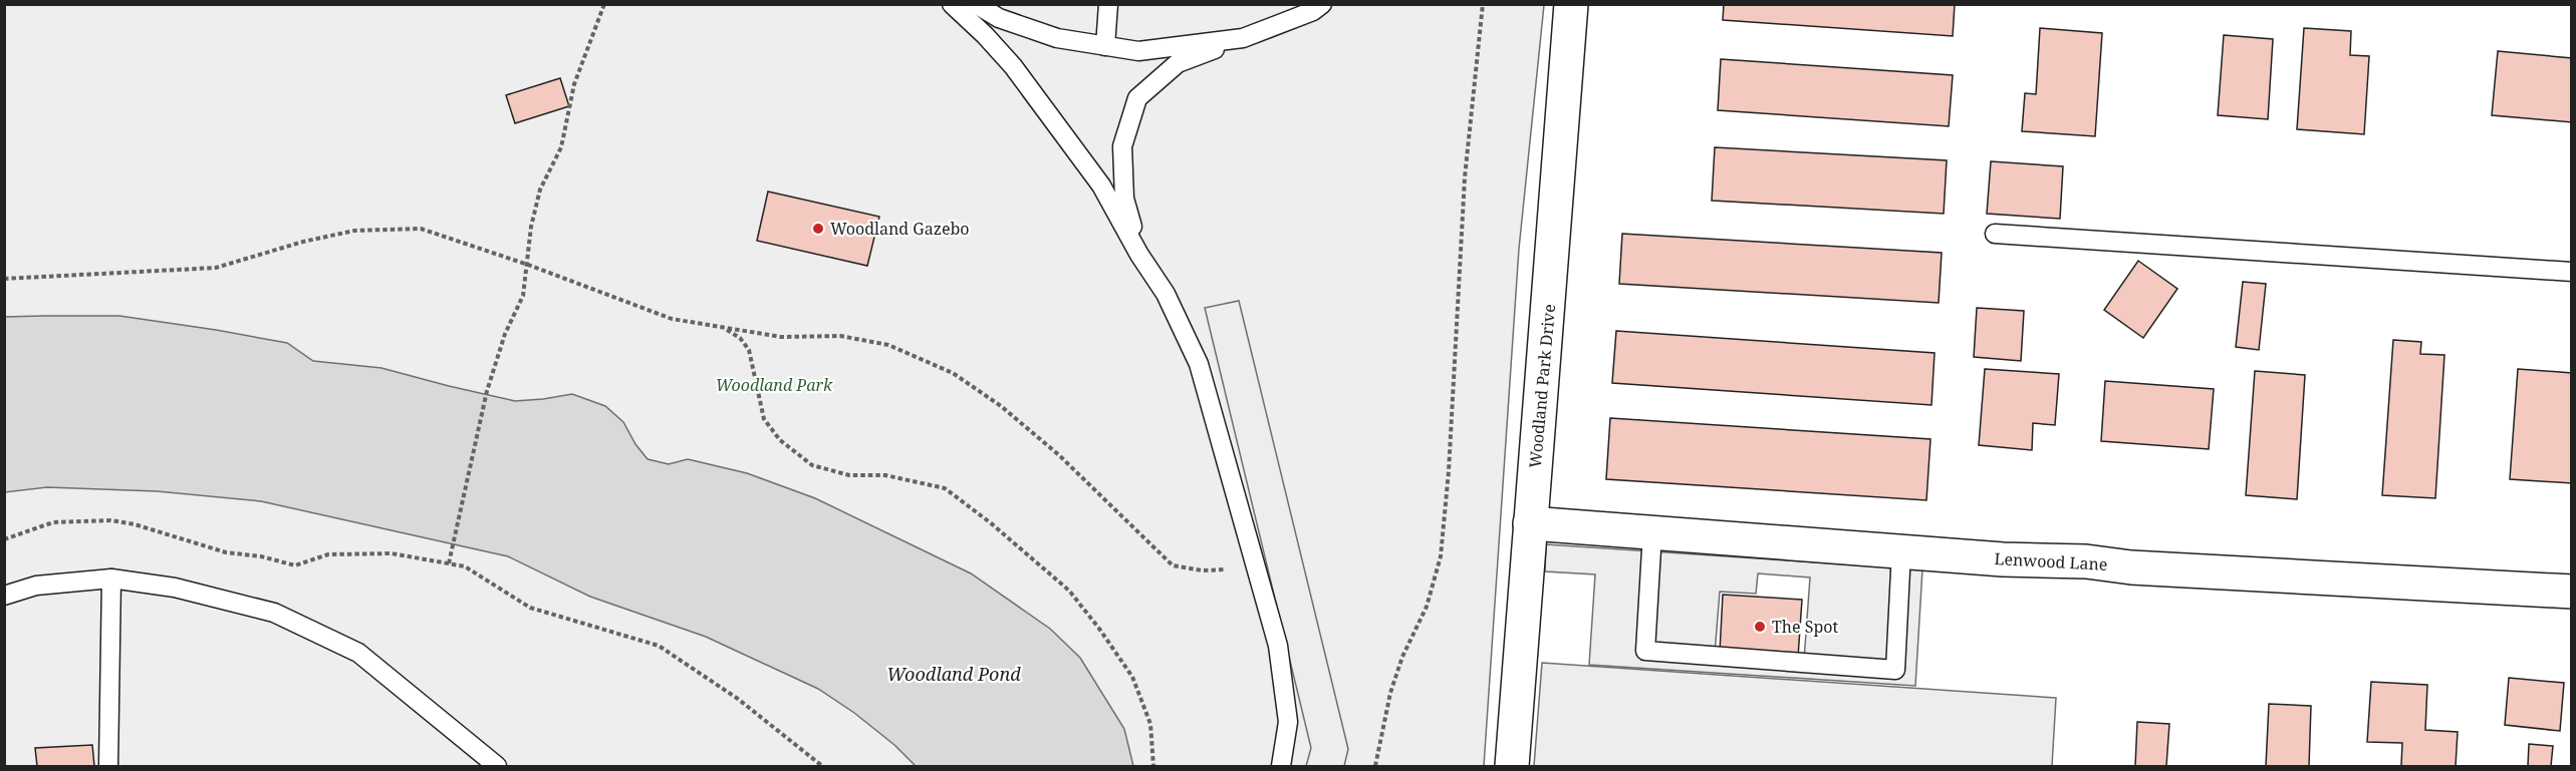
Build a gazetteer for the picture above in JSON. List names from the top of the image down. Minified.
{"streets":{"street":["Woodland Park Drive","Lenwood Lane"]},"crossings":[["Woodland Park Drive","Lenwood Lane"]],"water":["Woodland Pond"],"parks":["Woodland Park"],"places":["Woodland Gazebo","The Spot"]}
